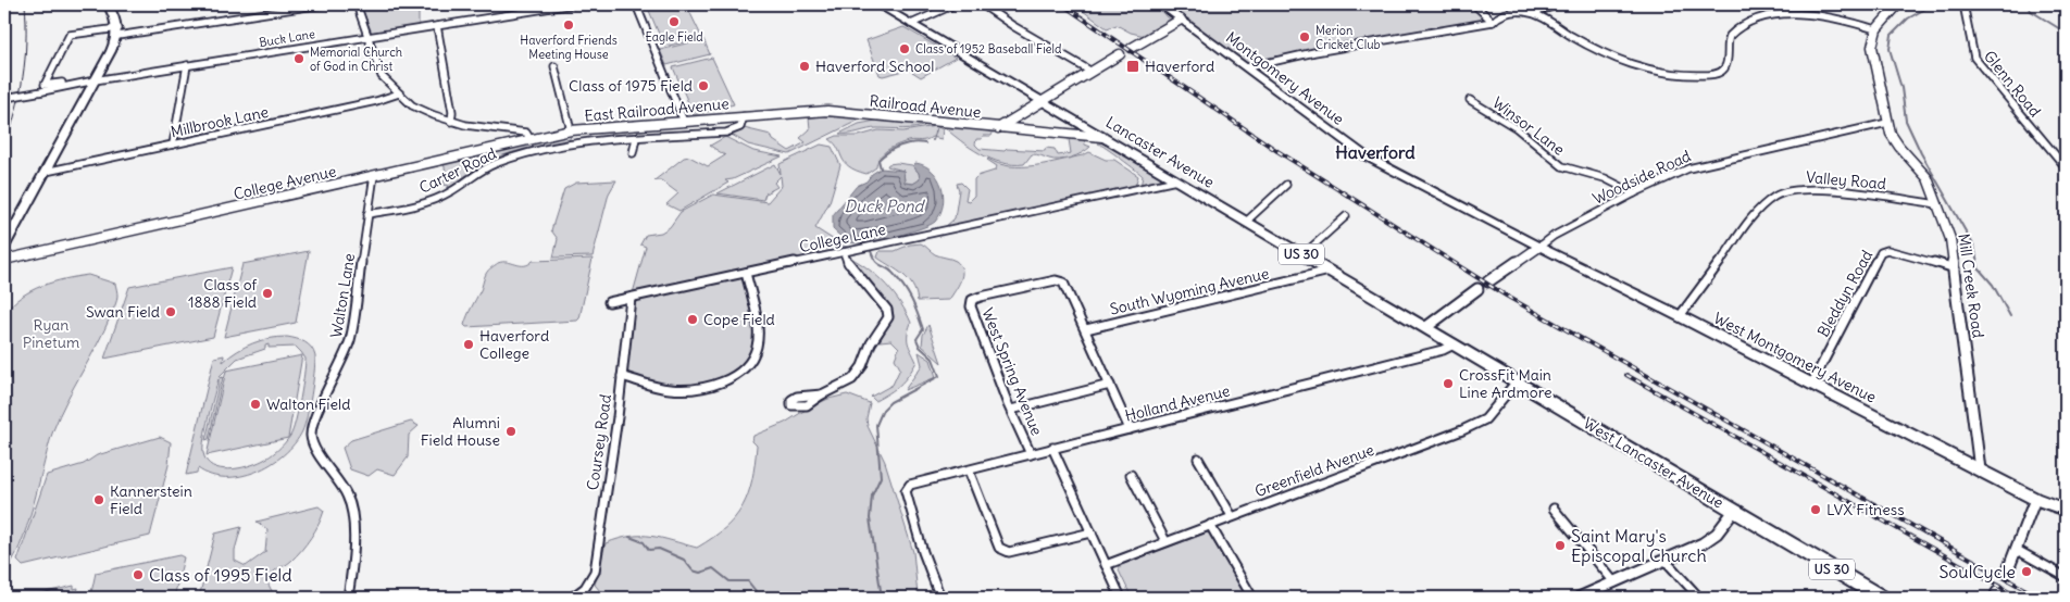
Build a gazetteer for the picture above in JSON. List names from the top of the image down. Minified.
{"streets":{"highway":["Lancaster Avenue","US 30","West Lancaster Avenue"],"main road":["Montgomery Avenue","West Montgomery Avenue"],"street":["Buck Lane","Glenn Road","Railroad Avenue","East Railroad Avenue","Millbrook Lane","Winsor Lane","Carter Road","Woodside Road","Valley Road","College Avenue","College Lane","Mill Creek Road","South Wyoming Avenue","Bleddyn Road","Walton Lane","West Spring Avenue","Holland Avenue","Coursey Road","Greenfield Avenue"]},"crossings":[["Montgomery Avenue","Woodside Road"],["Montgomery Avenue","West Montgomery Avenue"],["Railroad Avenue","East Railroad Avenue"],["Railroad Avenue","Lancaster Avenue"],["Railroad Avenue","Carter Road"],["East Railroad Avenue","Carter Road"],["East Railroad Avenue","College Avenue"],["Winsor Lane","Woodside Road"],["Lancaster Avenue","College Lane"],["Lancaster Avenue","South Wyoming Avenue"],["Lancaster Avenue","West Lancaster Avenue"],["Carter Road","Walton Lane"],["Woodside Road","Mill Creek Road"],["Woodside Road","West Montgomery Avenue"],["Valley Road","Mill Creek Road"],["Valley Road","West Montgomery Avenue"],["College Avenue","Walton Lane"],["College Lane","Coursey Road"],["Mill Creek Road","Bleddyn Road"],["Mill Creek Road","West Montgomery Avenue"],["South Wyoming Avenue","West Spring Avenue"],["Bleddyn Road","West Montgomery Avenue"],["West Spring Avenue","Holland Avenue"],["West Spring Avenue","Greenfield Avenue"],["Holland Avenue","West Lancaster Avenue"],["West Lancaster Avenue","Greenfield Avenue"]],"districts":["Haverford"],"water":["Duck Pond"],"parks":["Ryan Pinetum"],"places":{"other":["Eagle Field","Haverford Friends Meeting House","Merion Cricket Club","Class of 1952 Baseball Field","Memorial Church of God in Christ","Haverford School","Class of 1975 Field","Class of 1888 Field","Swan Field","Cope Field","Haverford College","CrossFit Main Line Ardmore","Walton Field","Alumni Field House","Kannerstein Field","LVX Fitness","Saint Mary's Episcopal Church","SoulCycle","Class of 1995 Field"],"transit":["Haverford"]}}
